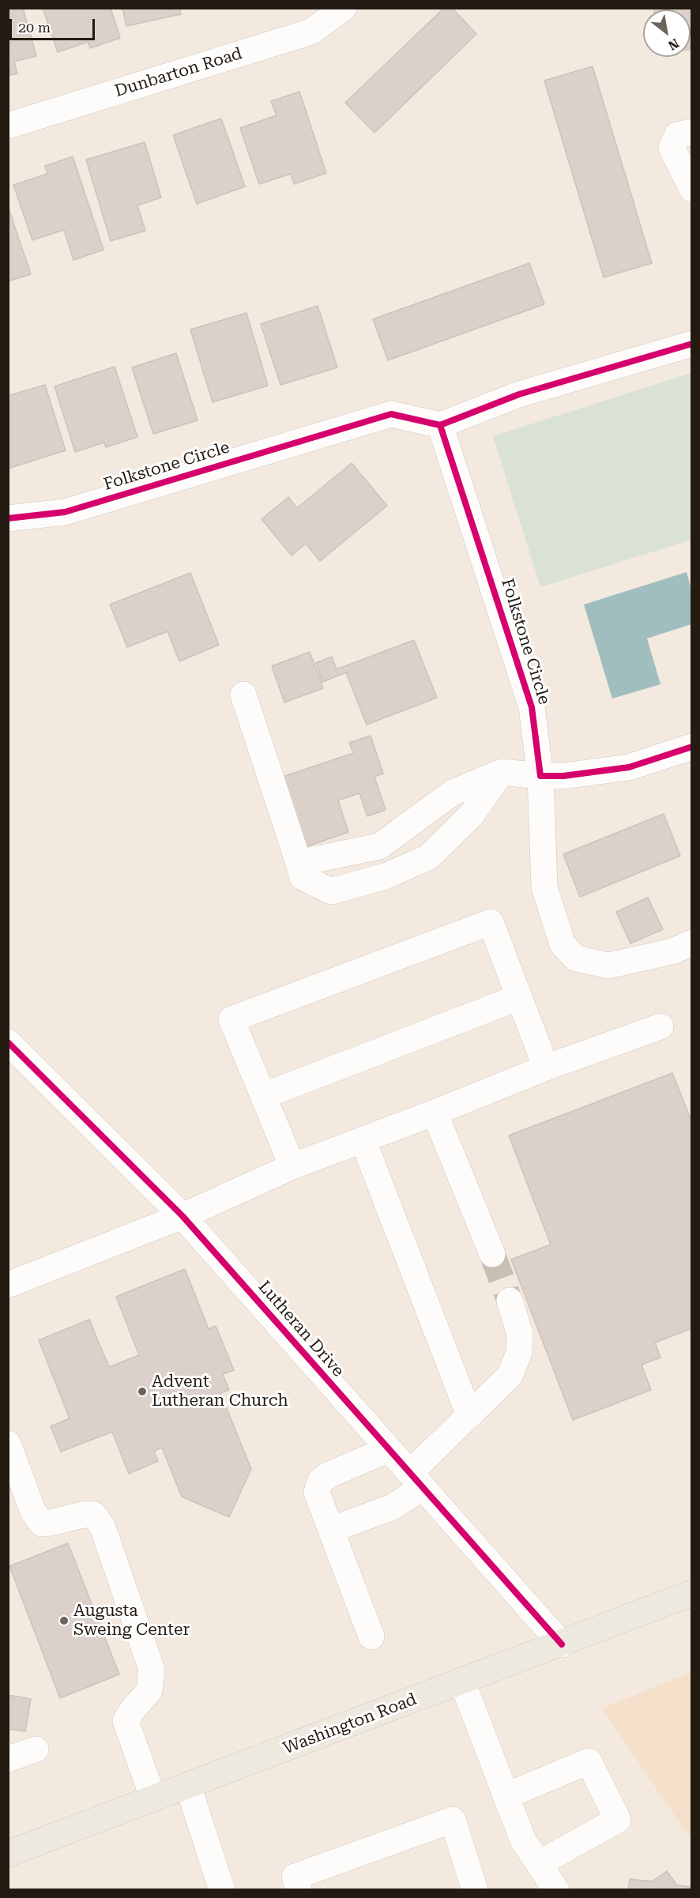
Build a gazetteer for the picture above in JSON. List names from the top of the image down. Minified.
{"streets":{"main road":["Washington Road"],"street":["Dunbarton Road","Folkstone Circle","Lutheran Drive"]},"crossings":[["Lutheran Drive","Washington Road"]],"places":["Advent Lutheran Church","Augusta Sweing Center"],"scale_bar":"20 m","north":"bottom right"}
